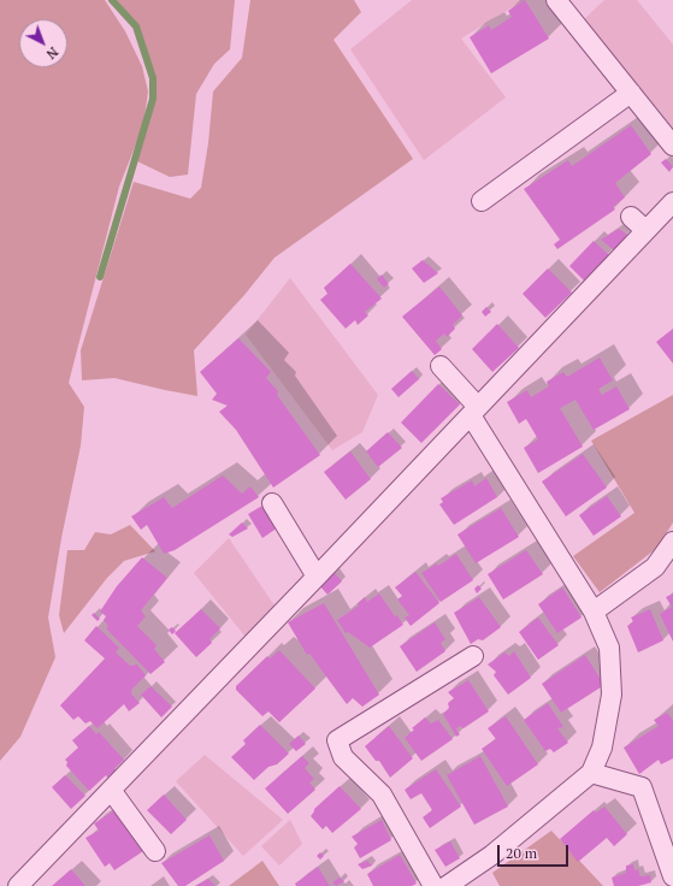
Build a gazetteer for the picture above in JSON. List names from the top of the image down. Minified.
{"scale_bar":"20 m","north":"bottom right"}
